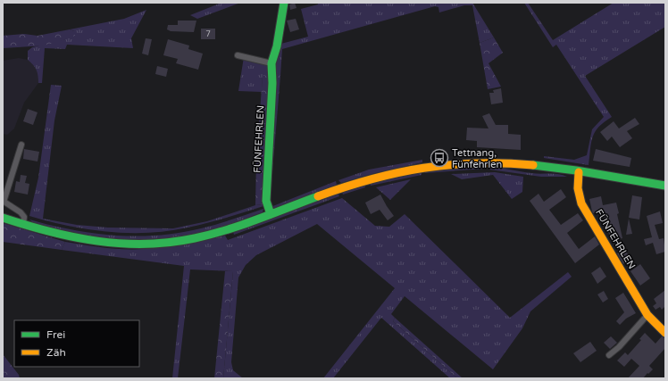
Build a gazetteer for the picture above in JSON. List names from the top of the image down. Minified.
{"streets":{"main road":["FÜNFEHRLEN"]},"places":{"bus stop":["Tettnang, Fünfehrlen"]},"house_numbers":["7"],"legend":["Frei","Zäh"]}
